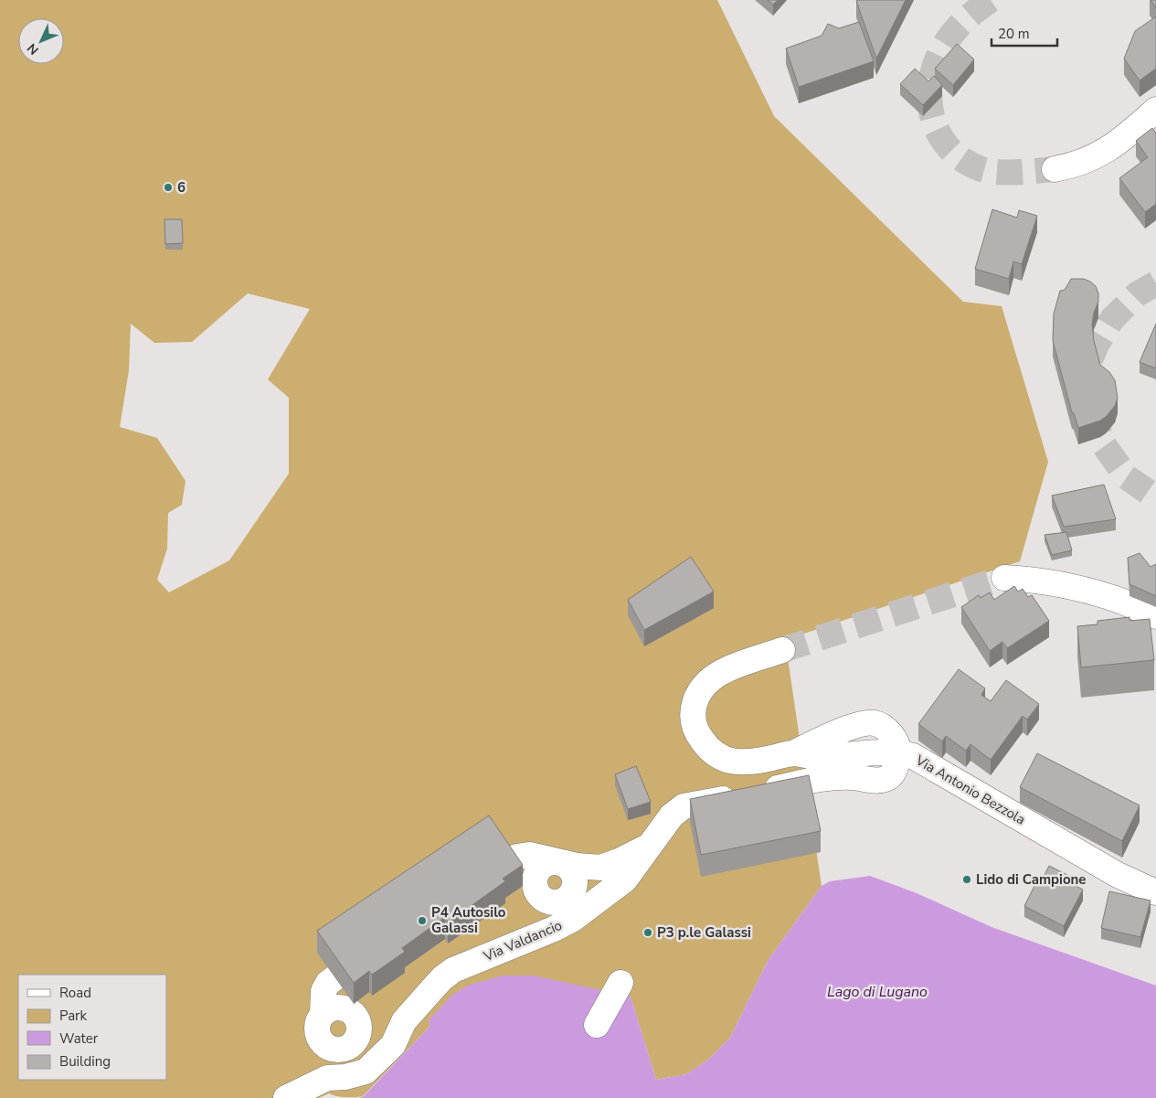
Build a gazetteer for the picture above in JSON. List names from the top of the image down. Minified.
{"streets":{"street":["Via Antonio Bezzola","Via Valdancio"]},"crossings":[["Via Antonio Bezzola","Via Valdancio"]],"water":["Lago di Lugano"],"places":["6","Lido di Campione","P4 Autosilo Galassi","P3 p.le Galassi"],"legend":["Road","Park","Water","Building"],"scale_bar":"20 m","north":"bottom left"}
